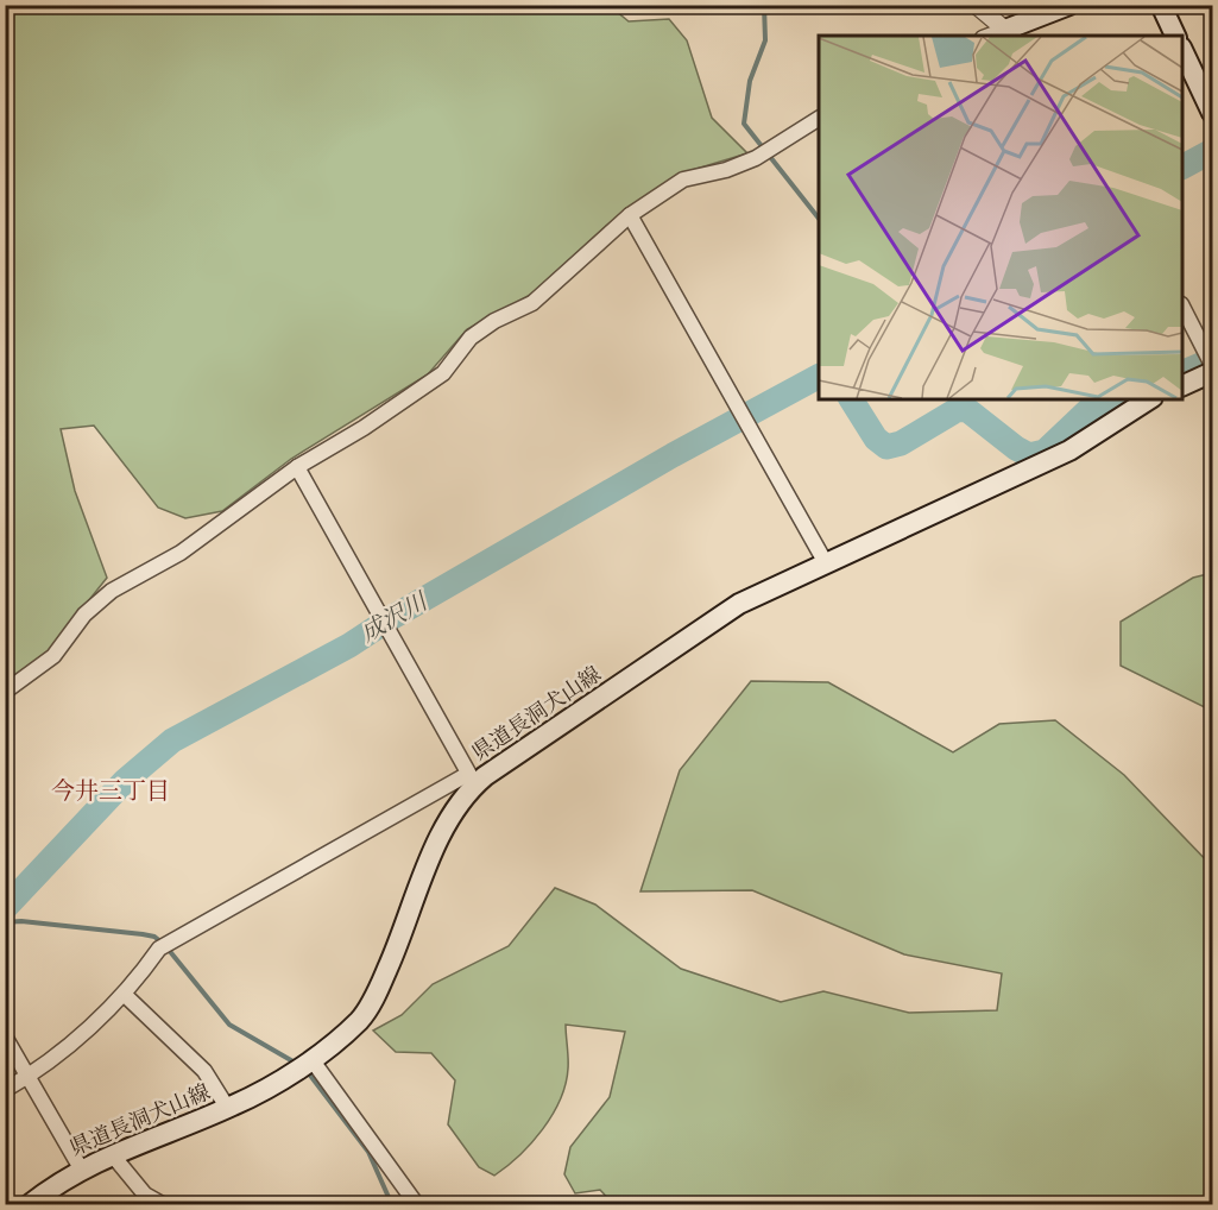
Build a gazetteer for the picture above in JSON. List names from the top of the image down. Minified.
{"streets":{"main road":["県道長洞犬山線"]},"districts":["今井三丁目"],"water":["成沢川"]}
